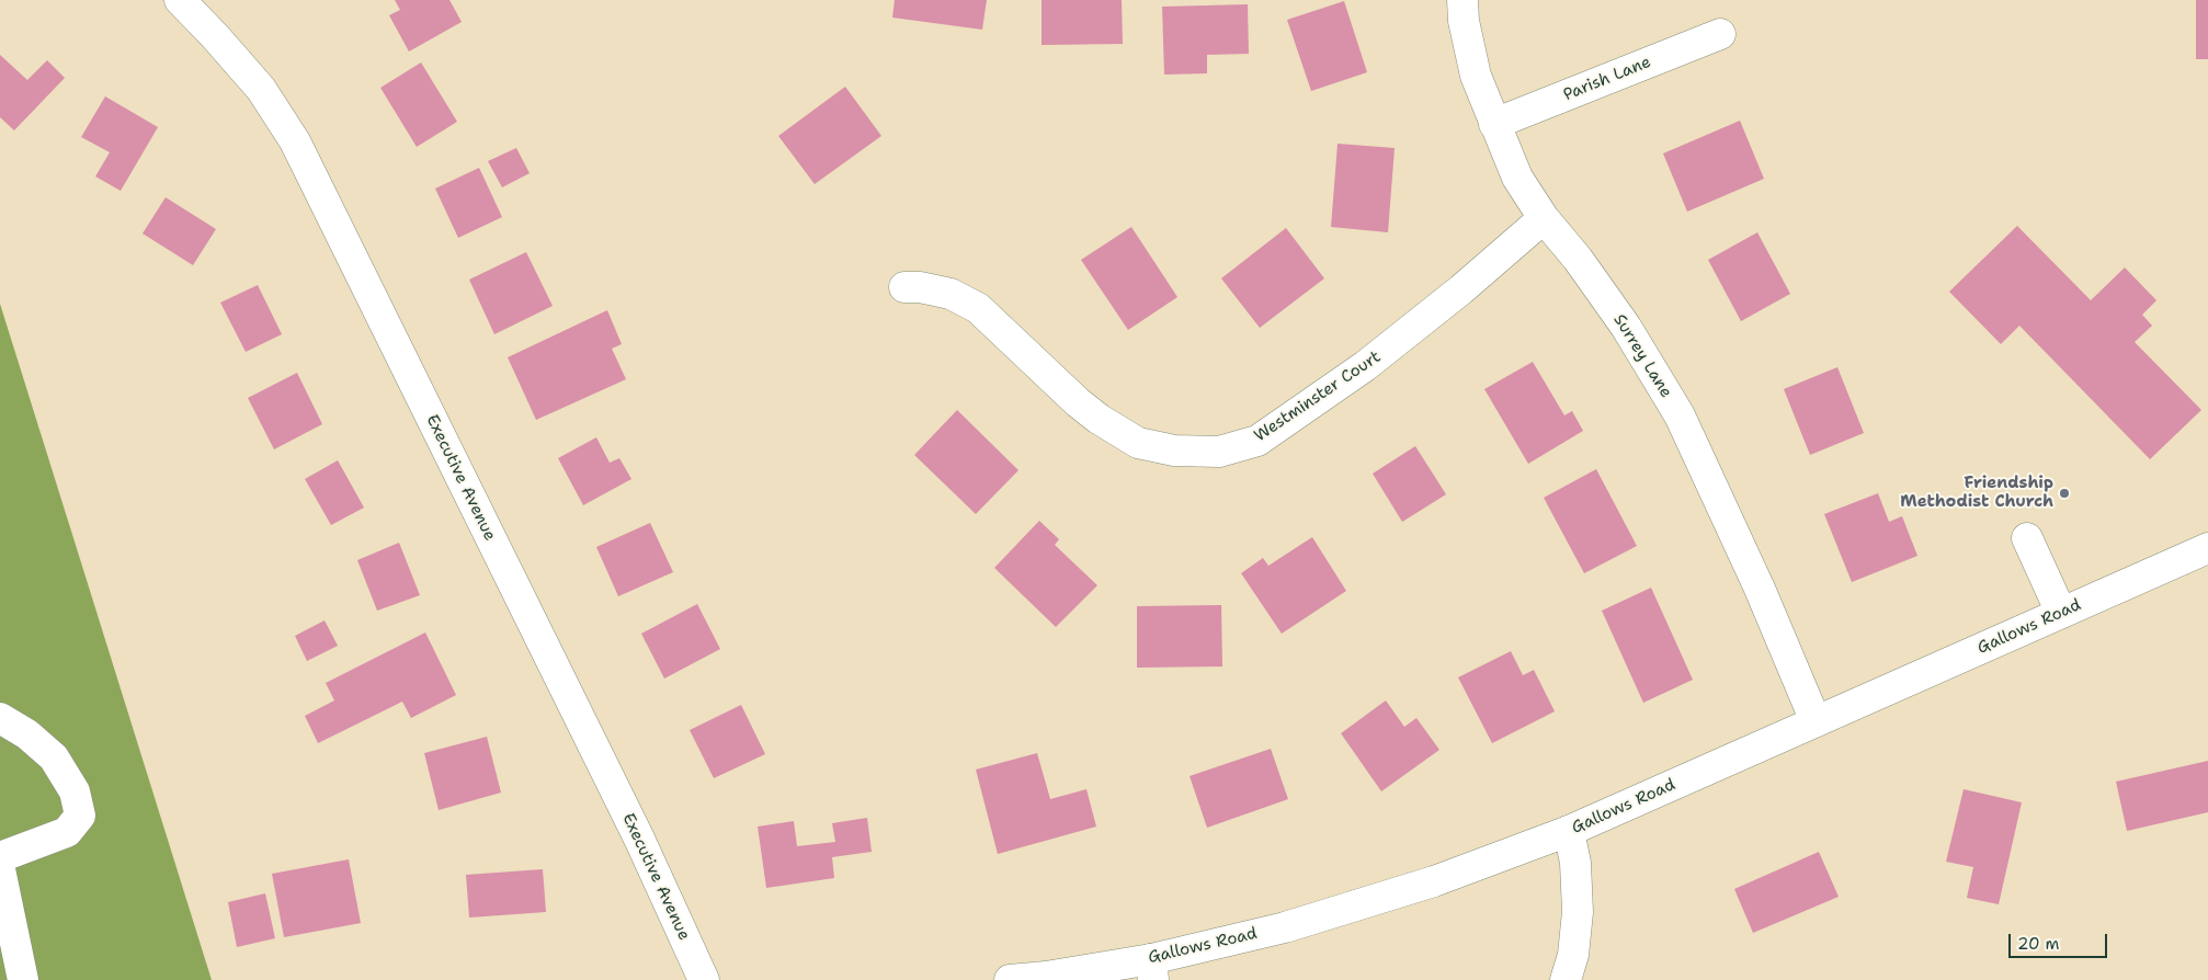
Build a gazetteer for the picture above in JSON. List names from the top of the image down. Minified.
{"streets":{"street":["Parish Lane","Surrey Lane","Westminster Court","Executive Avenue","Gallows Road"]},"crossings":[["Parish Lane","Surrey Lane"],["Surrey Lane","Westminster Court"],["Surrey Lane","Gallows Road"]],"places":["Friendship Methodist Church"],"scale_bar":"20 m"}
